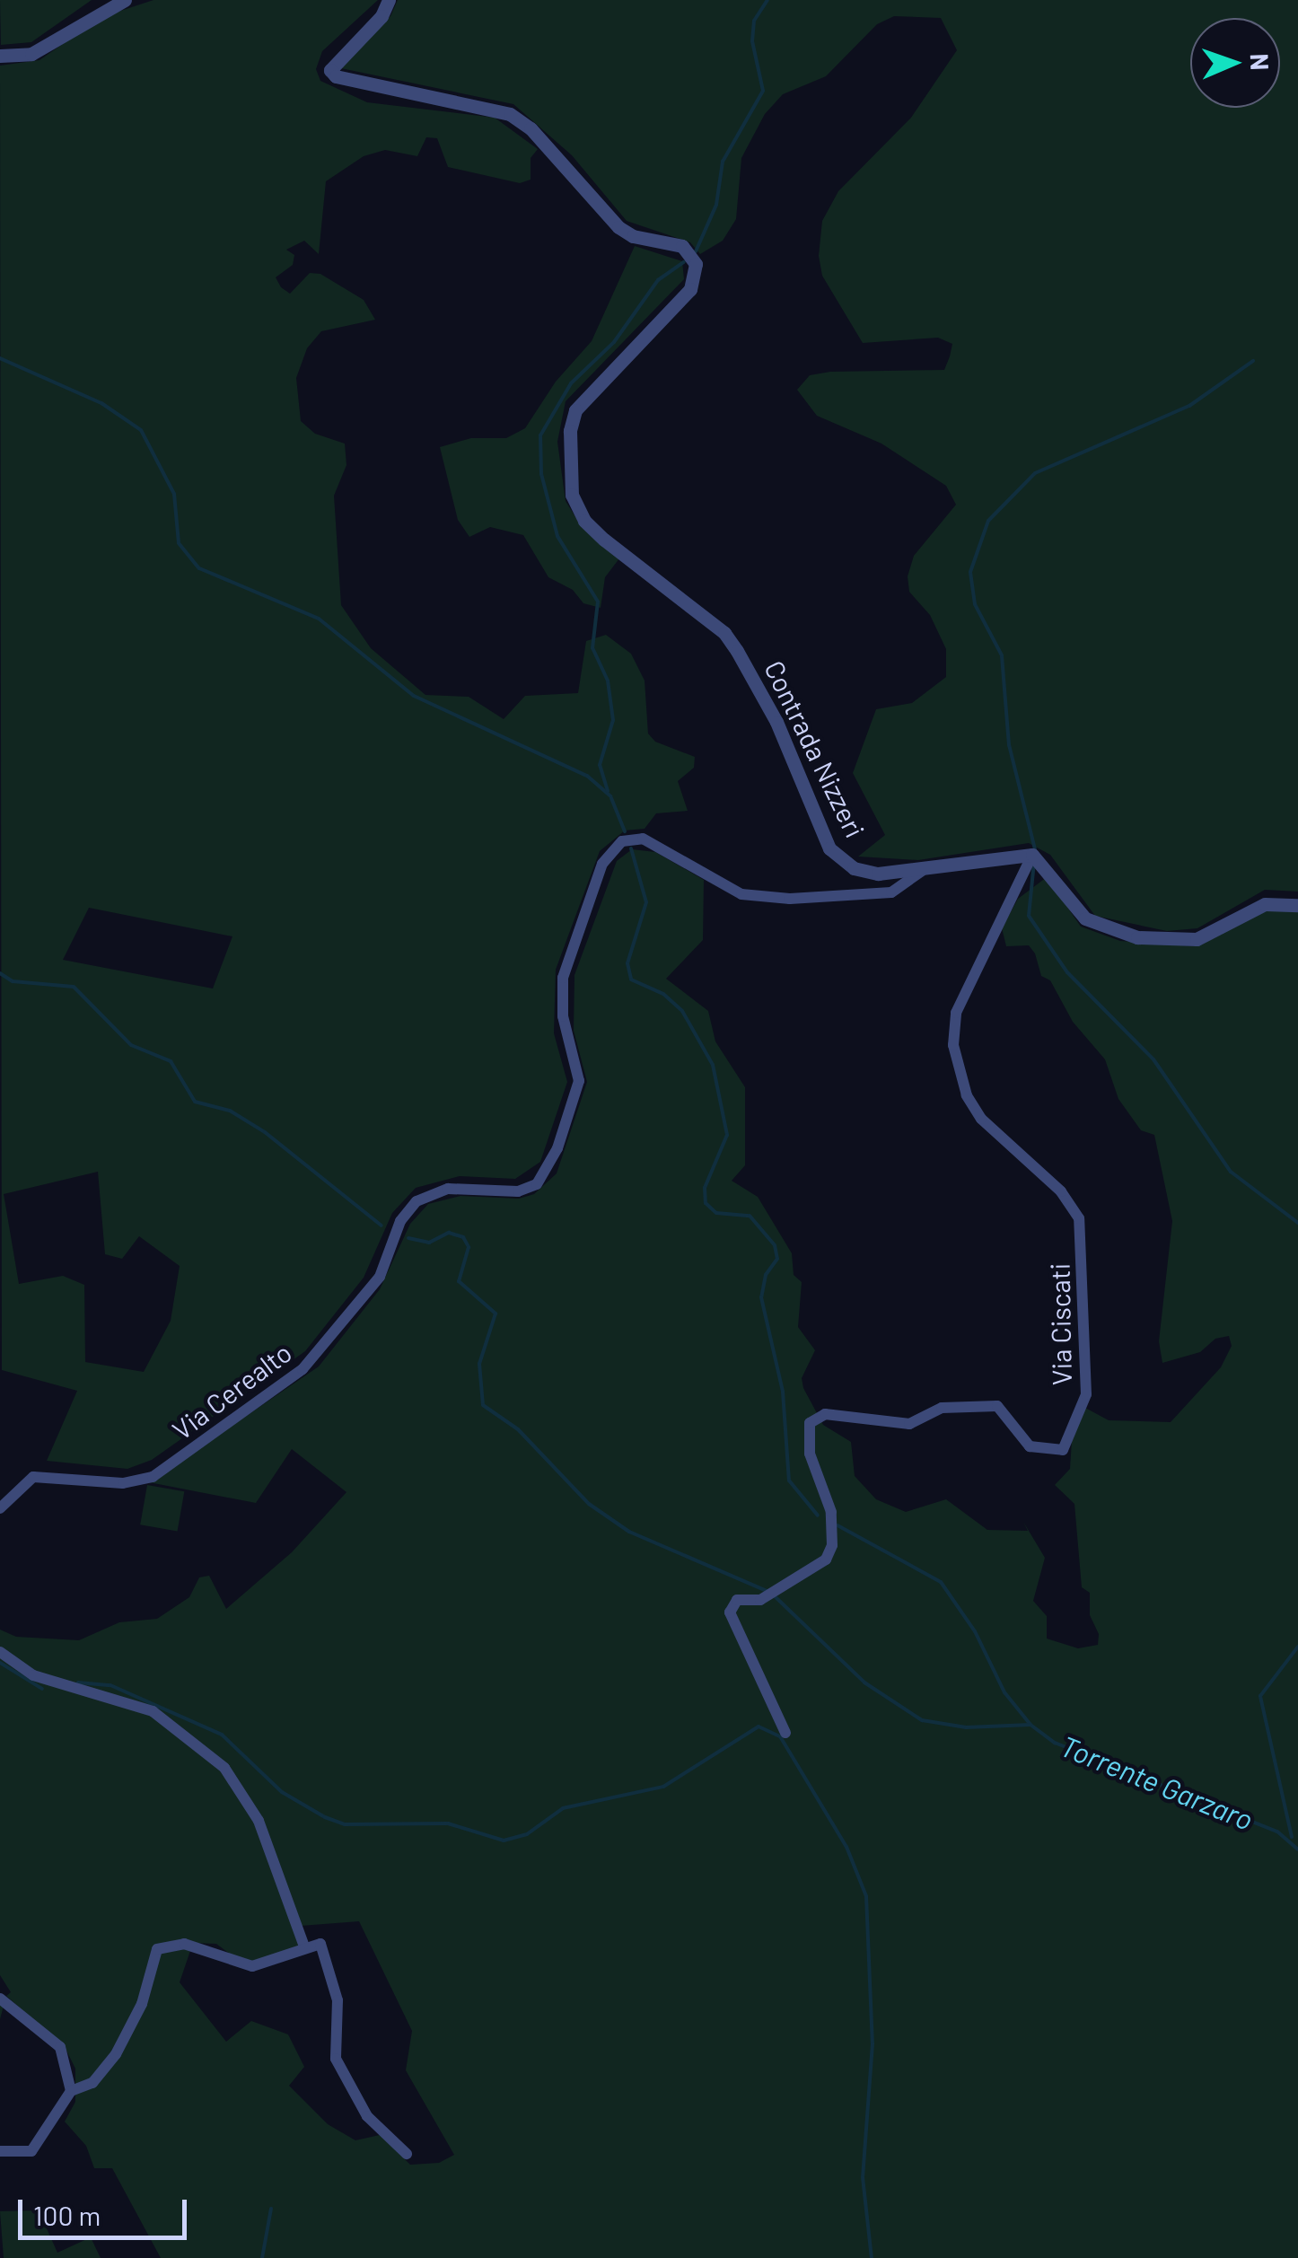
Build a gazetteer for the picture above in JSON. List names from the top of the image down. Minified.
{"streets":{"street":["Contrada Nizzeri","Via Ciscati","Via Cerealto"]},"crossings":[["Contrada Nizzeri","Via Ciscati"],["Contrada Nizzeri","Via Cerealto"]],"water":["Torrente Garzaro"],"scale_bar":"100 m","north":"right"}
